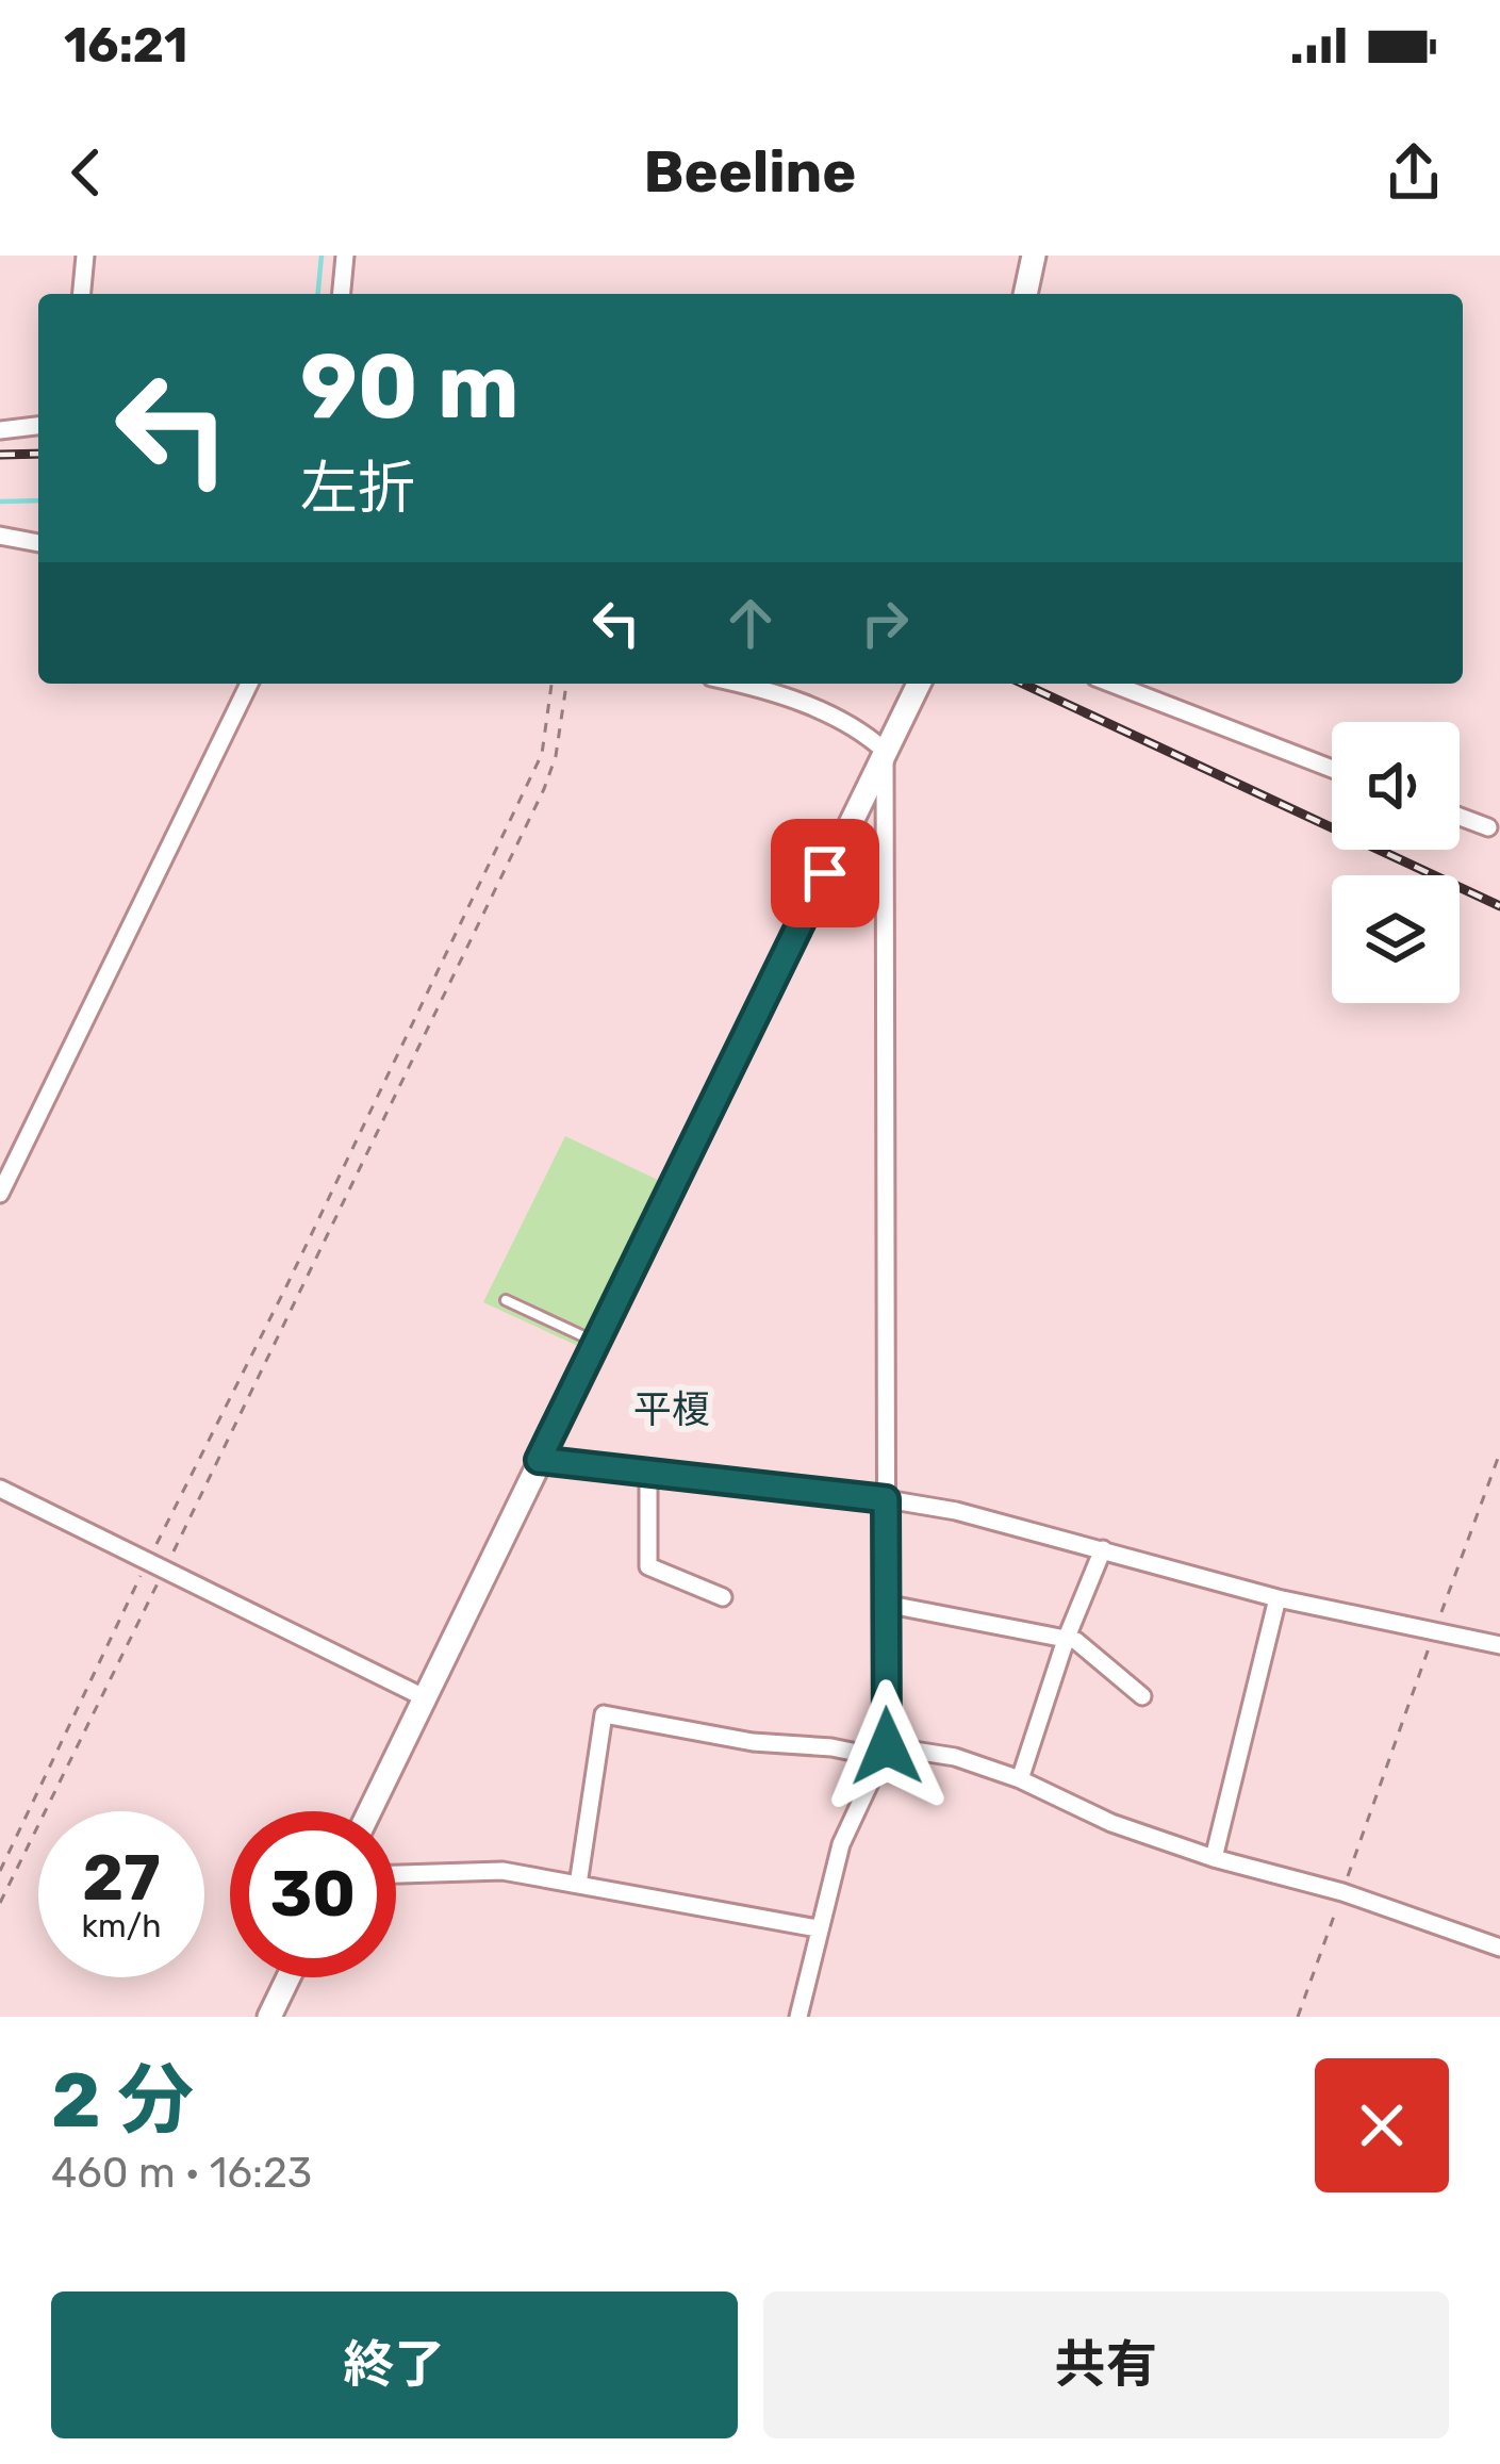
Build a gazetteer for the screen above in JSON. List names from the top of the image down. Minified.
{"districts":["平榎"],"page":{"status":"16:21","header":"Beeline","turn":["90 m","左折"],"speed":"27 km/h","limit":"30","heading":["2 分","460 m · 16:23"],"buttons":["終了","共有"]}}
